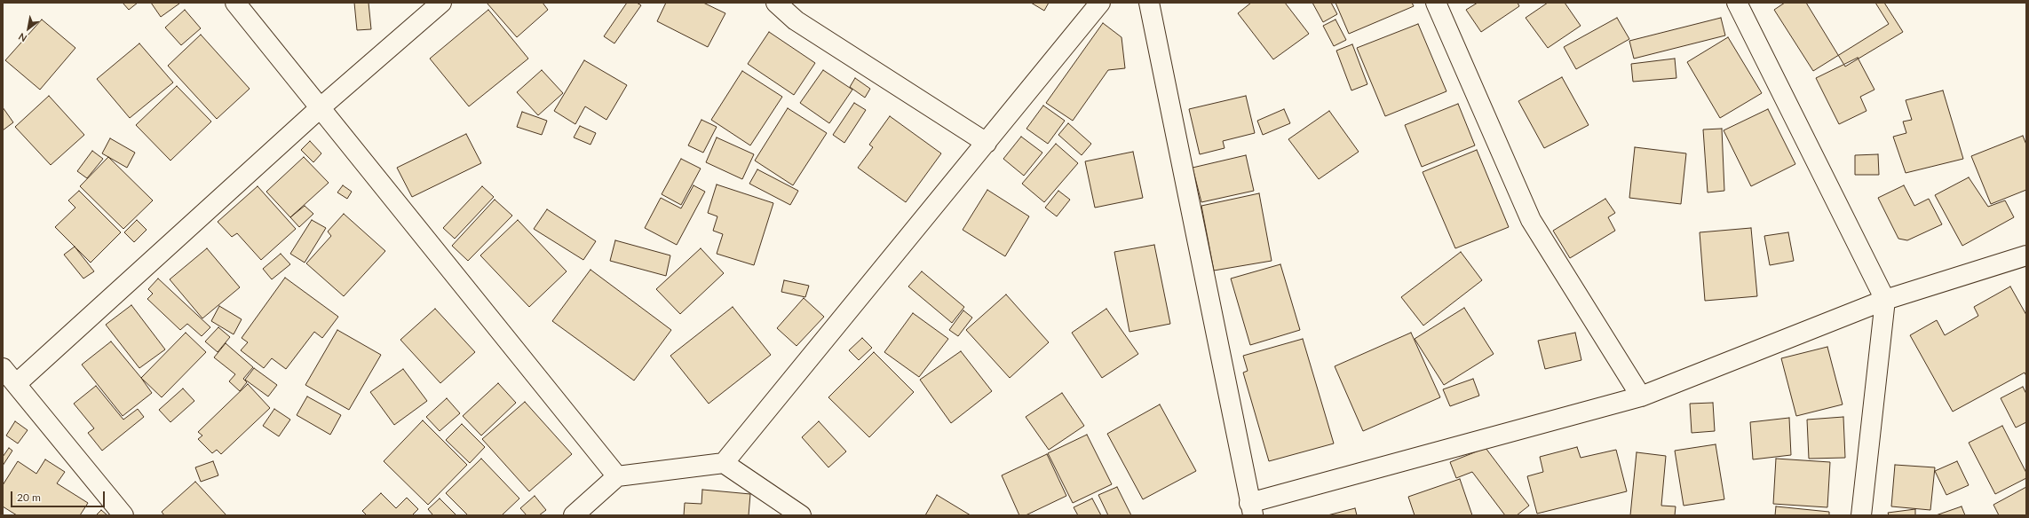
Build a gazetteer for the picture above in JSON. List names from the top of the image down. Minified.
{"scale_bar":"20 m","north":"bottom left"}
